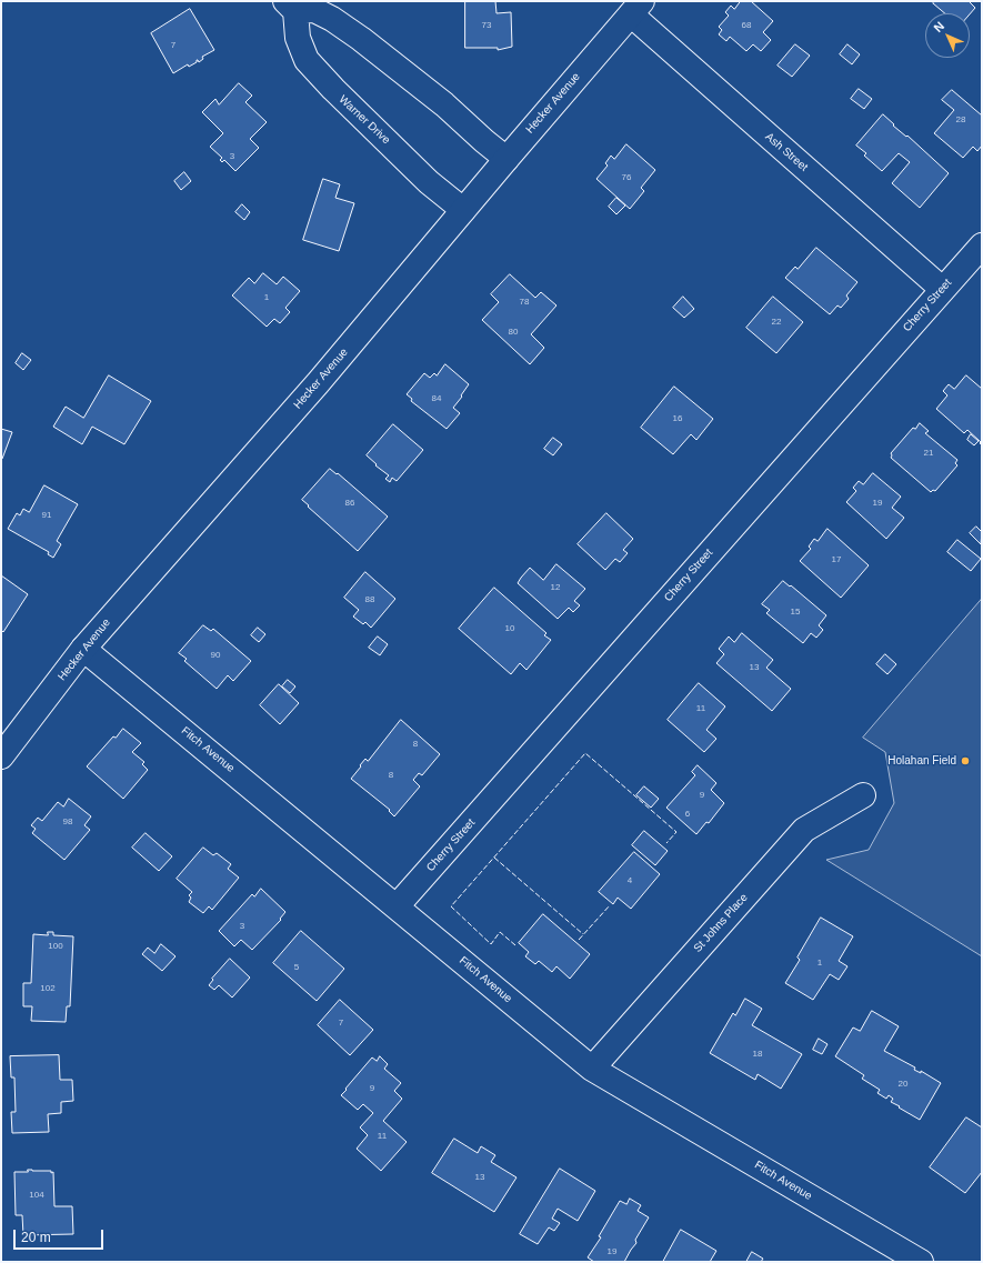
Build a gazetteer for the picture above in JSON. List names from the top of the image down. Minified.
{"streets":{"street":["Hecker Avenue","Warner Drive","Ash Street","Cherry Street","Fitch Avenue","St Johns Place"]},"crossings":[["Hecker Avenue","Warner Drive"],["Hecker Avenue","Ash Street"],["Hecker Avenue","Fitch Avenue"],["Ash Street","Cherry Street"],["Cherry Street","Fitch Avenue"],["Fitch Avenue","St Johns Place"]],"places":["Holahan Field"],"house_numbers":["73","68","7","28","3","76","1","78","22","80","84","16","21","86","19","91","17","12","88","15","10","90","13","11","8","8","9","6","98","4","3","100","1","5","102","7","18","20","9","11","13","104","19"],"scale_bar":"20 m","north":"top left"}
